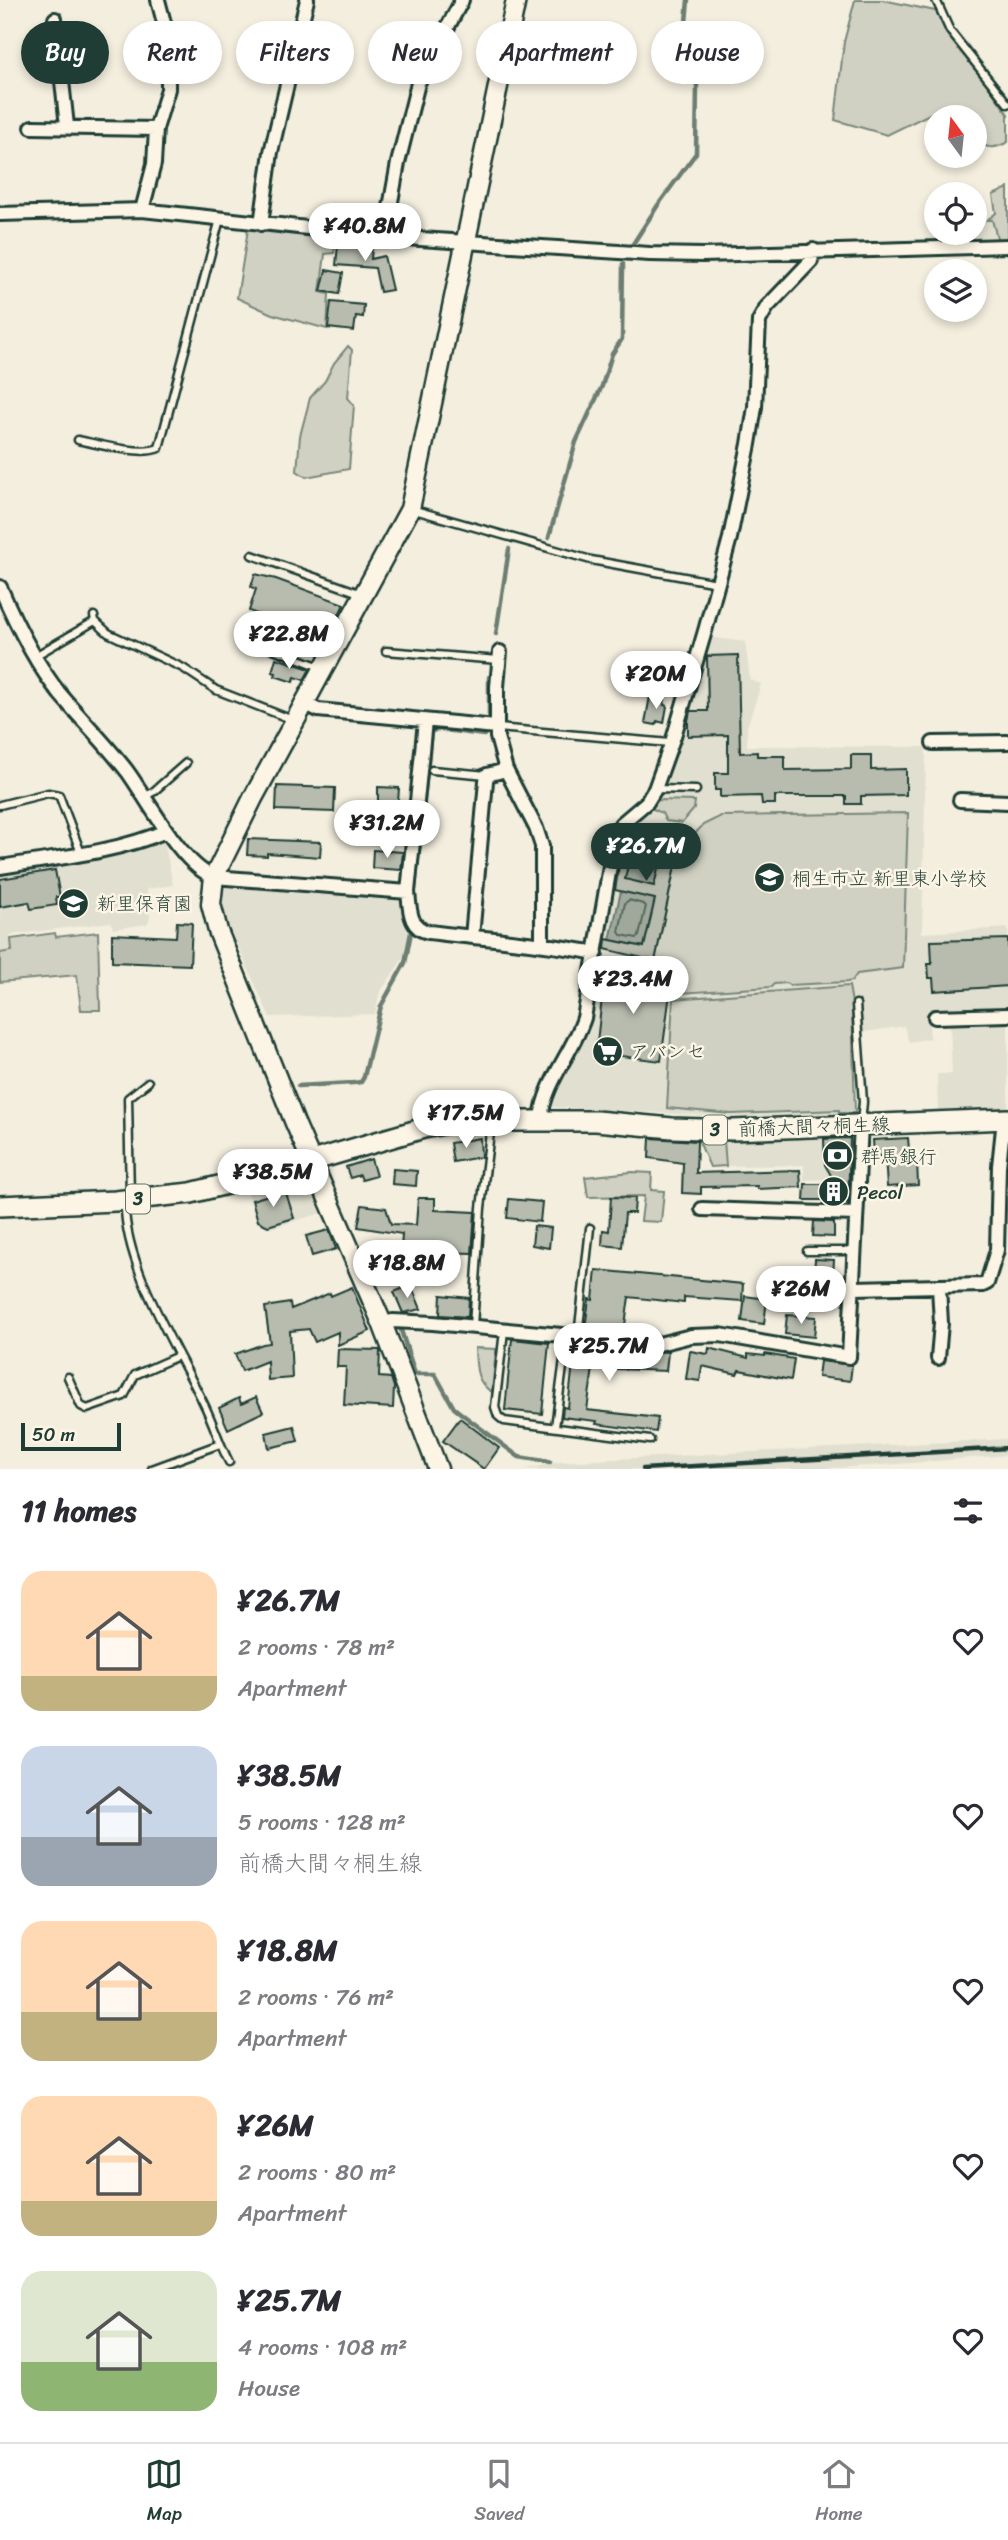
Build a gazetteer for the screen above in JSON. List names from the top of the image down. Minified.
{"streets":{"main road":["前橋大間々桐生線","3"]},"places":{"school or university":["桐生市立 新里東小学校","新里保育園"],"supermarket":["アバンセ"],"bank":["群馬銀行"],"building":["Pecol"]},"scale_bar":"50 m","north":"top","page":{"chip":["Buy","Rent","Filters","New","Apartment","House"],"price":["¥40.8M","¥22.8M","¥20M","¥31.2M","¥26.7M","¥23.4M","¥17.5M","¥38.5M","¥18.8M","¥26M","¥25.7M"],"scale":"50 m","heading":"11 homes","list":[{"name":"¥26.7M","note":"2 rooms · 78 m² · Apartment"},{"name":"¥38.5M","note":"5 rooms · 128 m² · 前橋大間々桐生線"},{"name":"¥18.8M","note":"2 rooms · 76 m² · Apartment"},{"name":"¥26M","note":"2 rooms · 80 m² · Apartment"},{"name":"¥25.7M","note":"4 rooms · 108 m² · House"}],"tabs":["Map","Saved","Home"]}}
